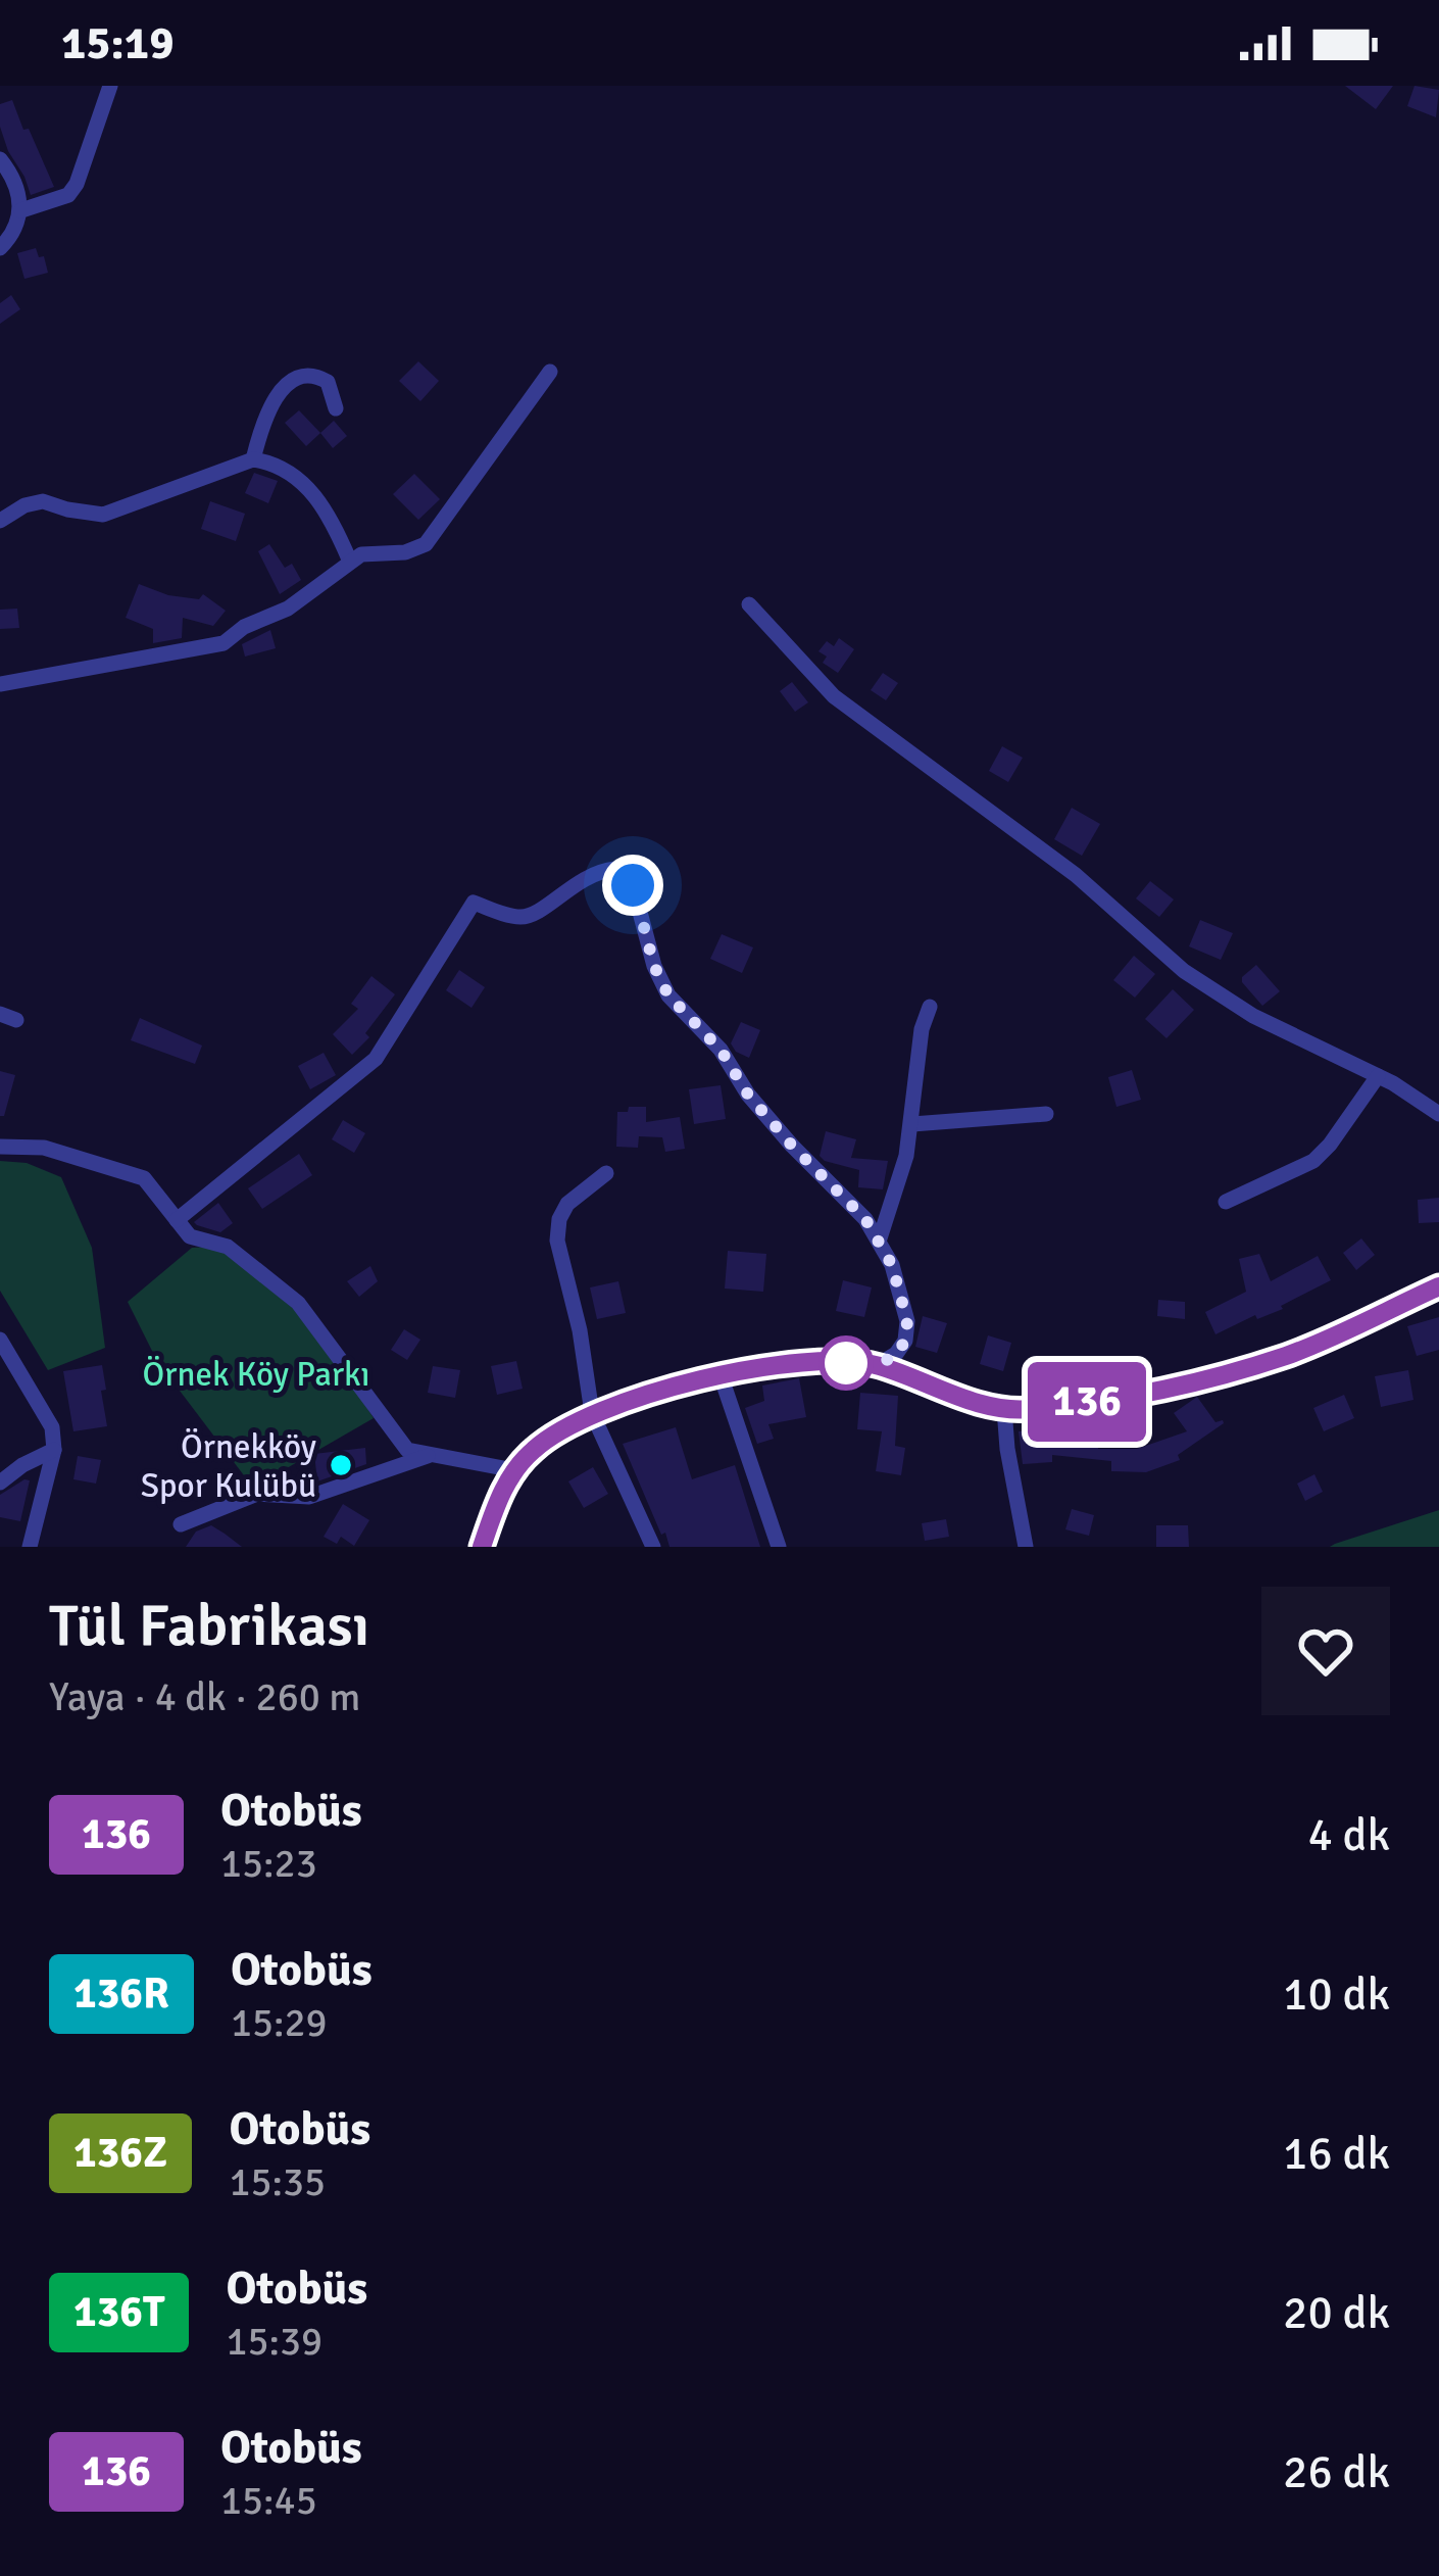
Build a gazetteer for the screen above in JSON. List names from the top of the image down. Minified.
{"parks":["Örnek Köy Parkı"],"places":["Örnekköy Spor Kulübü"],"lines":["bus line 136"],"page":{"status":"15:19","on_map":"136","heading":["Tül Fabrikası","Yaya · 4 dk · 260 m"],"list":[{"mark":"136","name":"Otobüs","note":"15:23","value":"4 dk"},{"mark":"136R","name":"Otobüs","note":"15:29","value":"10 dk"},{"mark":"136Z","name":"Otobüs","note":"15:35","value":"16 dk"},{"mark":"136T","name":"Otobüs","note":"15:39","value":"20 dk"},{"mark":"136","name":"Otobüs","note":"15:45","value":"26 dk"}]}}
